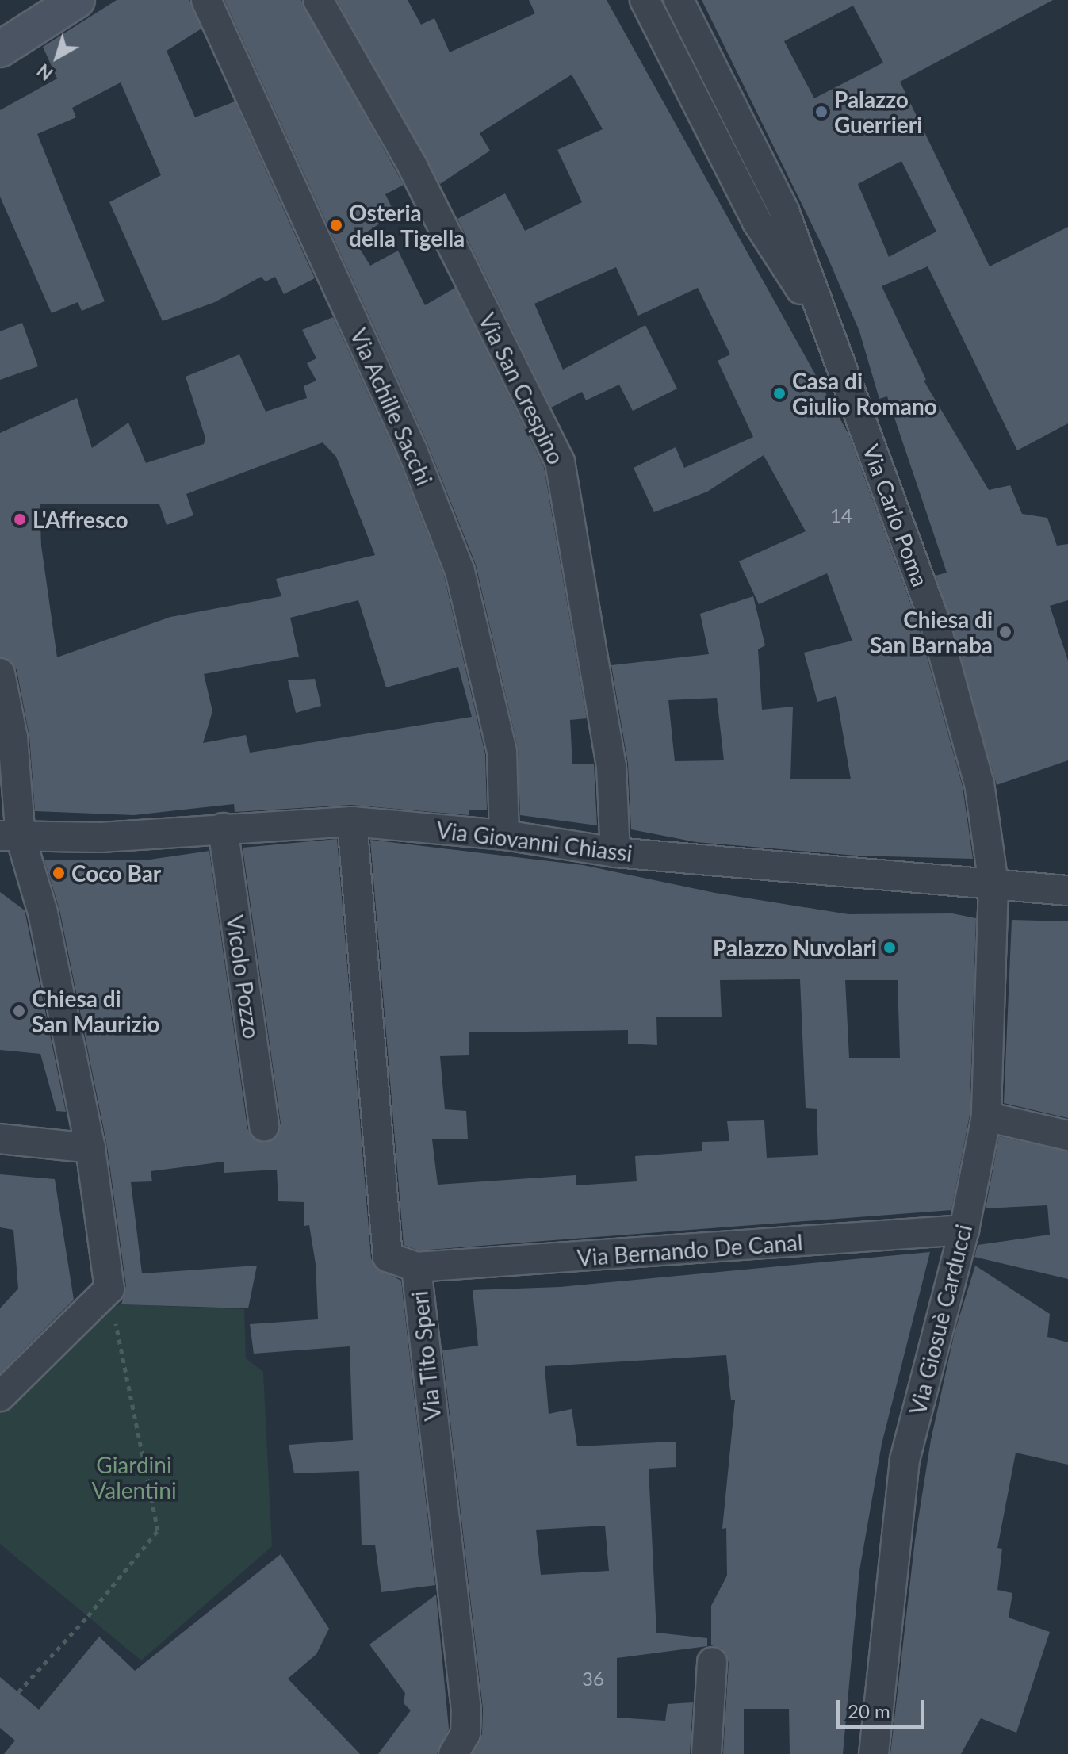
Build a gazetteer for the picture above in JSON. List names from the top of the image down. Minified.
{"streets":{"street":["Via San Crespino","Via Achille Sacchi","Via Carlo Poma","Via Giovanni Chiassi","Vicolo Pozzo","Via Bernando De Canal","Via Giosuè Carducci","Via Tito Speri"]},"crossings":[["Via San Crespino","Via Giovanni Chiassi"],["Via Achille Sacchi","Via Giovanni Chiassi"],["Via Carlo Poma","Via Giovanni Chiassi"],["Via Carlo Poma","Via Giosuè Carducci"],["Via Giovanni Chiassi","Vicolo Pozzo"],["Via Giovanni Chiassi","Via Giosuè Carducci"],["Via Giovanni Chiassi","Via Tito Speri"],["Via Bernando De Canal","Via Giosuè Carducci"],["Via Bernando De Canal","Via Tito Speri"]],"parks":["Giardini Valentini"],"places":["Palazzo Guerrieri","Osteria della Tigella","Casa di Giulio Romano","L'Affresco","Chiesa di San Barnaba","Coco Bar","Palazzo Nuvolari","Chiesa di San Maurizio"],"house_numbers":["14","36"],"scale_bar":"20 m","north":"bottom left"}
